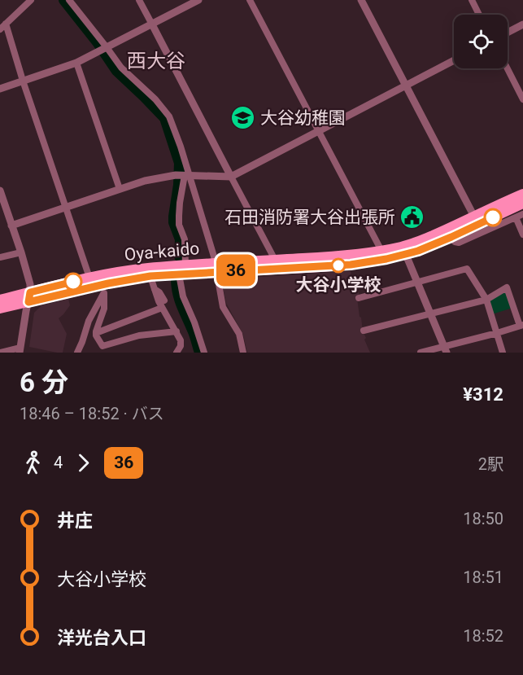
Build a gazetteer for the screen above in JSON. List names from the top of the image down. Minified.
{"streets":{"main road":["Oya-kaido"]},"districts":["西大谷"],"places":{"school or university":["大谷幼稚園"],"public building":["石田消防署大谷出張所"],"other":["大谷小学校"]},"lines":["bus line 36"],"page":{"on_map":"36","heading":["6 分","18:46 – 18:52 · バス","¥312"],"legs":["4","36","2駅"],"list":[{"name":"井庄","value":"18:50"},{"name":"大谷小学校","value":"18:51"},{"name":"洋光台入口","value":"18:52"}]}}
